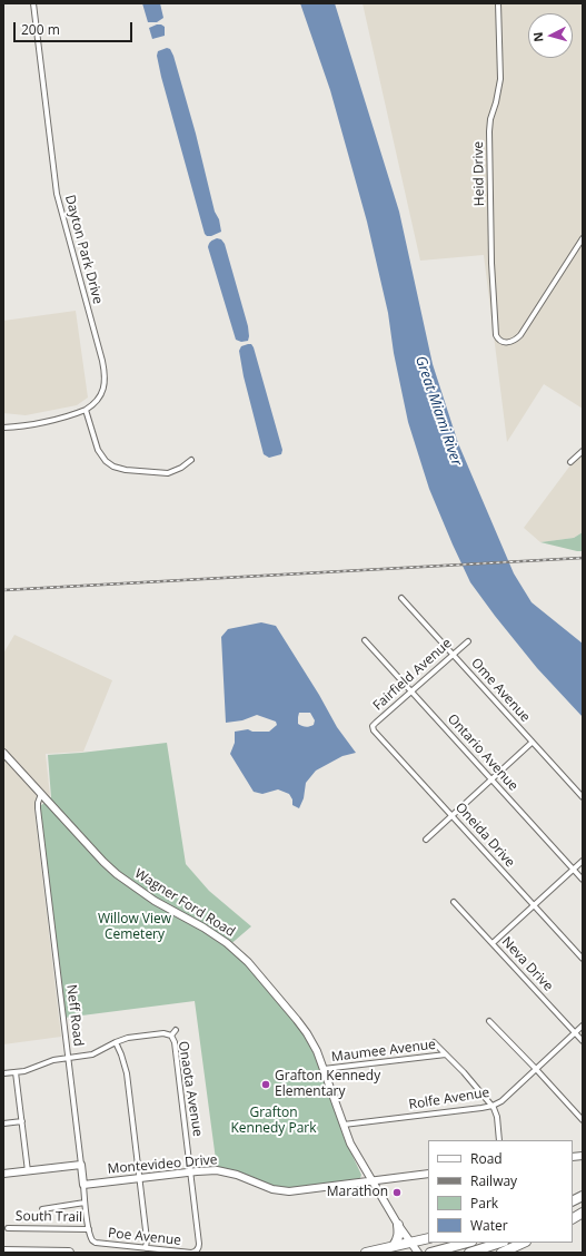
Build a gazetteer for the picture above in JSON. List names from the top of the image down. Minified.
{"streets":{"main road":["Wagner Ford Road","Neff Road","Montevideo Drive"],"street":["Heid Drive","Dayton Park Drive","Fairfield Avenue","Ome Avenue","Ontario Avenue","Oneida Drive","Neva Drive","Maumee Avenue","Onaota Avenue","Rolfe Avenue","South Trail","Poe Avenue"]},"crossings":[["Fairfield Avenue","Ome Avenue"],["Fairfield Avenue","Ontario Avenue"],["Fairfield Avenue","Oneida Drive"],["Wagner Ford Road","Neff Road"],["Wagner Ford Road","Maumee Avenue"],["Wagner Ford Road","Rolfe Avenue"],["Wagner Ford Road","Montevideo Drive"],["Neva Drive","Rolfe Avenue"],["Neff Road","Montevideo Drive"],["Neff Road","South Trail"],["Neff Road","Poe Avenue"],["Onaota Avenue","Montevideo Drive"],["Onaota Avenue","Poe Avenue"]],"water":["Great Miami River"],"parks":["Willow View Cemetery","Grafton Kennedy Park"],"places":["Grafton Kennedy Elementary","Marathon"],"legend":["Road","Railway","Park","Water"],"scale_bar":"200 m","north":"left"}
